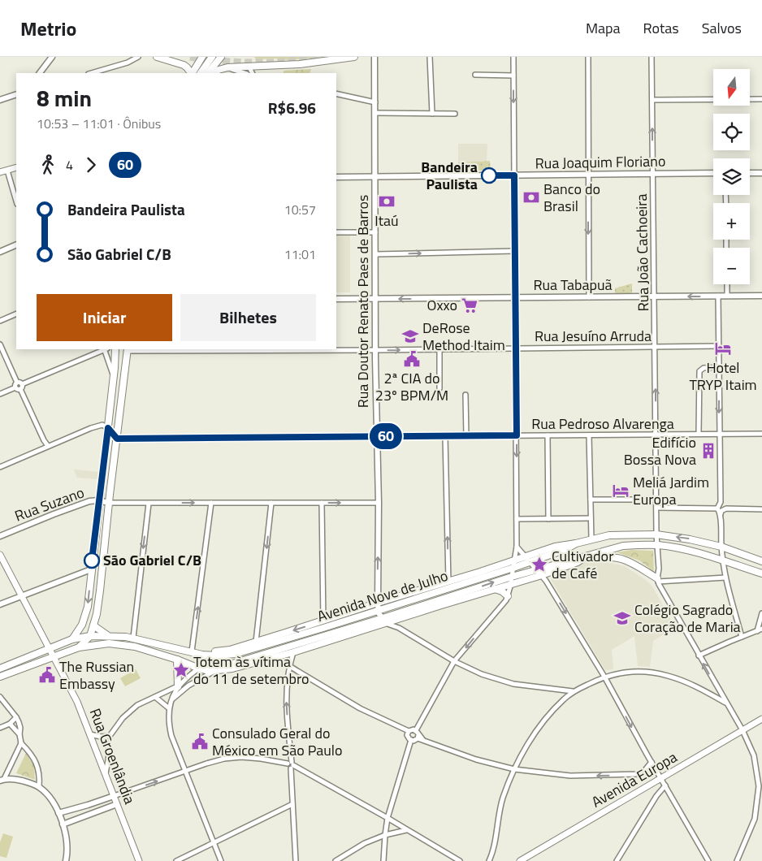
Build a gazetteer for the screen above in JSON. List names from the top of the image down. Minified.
{"streets":{"main road":["Avenida Nove de Julho","Rua Groenlândia","Avenida Europa"],"street":["Rua Joaquim Floriano","Rua João Cachoeira","Rua Tabapuã","Rua Doutor Renato Paes de Barros","Rua Jesuíno Arruda","Rua Pedroso Alvarenga","Rua Suzano"]},"crossings":[["Rua Joaquim Floriano","Rua João Cachoeira"],["Rua Joaquim Floriano","Rua Doutor Renato Paes de Barros"],["Rua João Cachoeira","Rua Tabapuã"],["Rua João Cachoeira","Rua Jesuíno Arruda"],["Rua João Cachoeira","Rua Pedroso Alvarenga"],["Rua João Cachoeira","Avenida Nove de Julho"],["Rua Tabapuã","Rua Doutor Renato Paes de Barros"],["Rua Doutor Renato Paes de Barros","Rua Jesuíno Arruda"],["Rua Doutor Renato Paes de Barros","Rua Pedroso Alvarenga"],["Rua Doutor Renato Paes de Barros","Avenida Nove de Julho"],["Avenida Nove de Julho","Rua Groenlândia"]],"one_way":["Rua Tabapuã"],"places":{"other":["Bandeira Paulista","São Gabriel C/B"],"bank":["Banco do Brasil","Itaú"],"supermarket":["Oxxo"],"school or university":["DeRose Method Itaim","Colégio Sagrado Coração de Maria"],"hotel":["Hotel TRYP Itaim","Meliá Jardim Europa"],"public building":["2ª CIA do 23º BPM/M","The Russian Embassy","Consulado Geral do México em São Paulo"],"building":["Edifício Bossa Nova"],"place":["Cultivador de Café","Totem às vítima do 11 de setembro"]},"lines":["bus line 60"],"north":"bottom","page":{"header":"Metrio","nav":["Mapa","Rotas","Salvos"],"on_map":"60","map_buttons":["+","−"],"heading":["8 min","10:53 – 11:01 · Ônibus","R$6.96"],"legs":["4","60"],"list":[{"name":"Bandeira Paulista","value":"10:57"},{"name":"São Gabriel C/B","value":"11:01"}],"buttons":["Iniciar","Bilhetes"]}}
